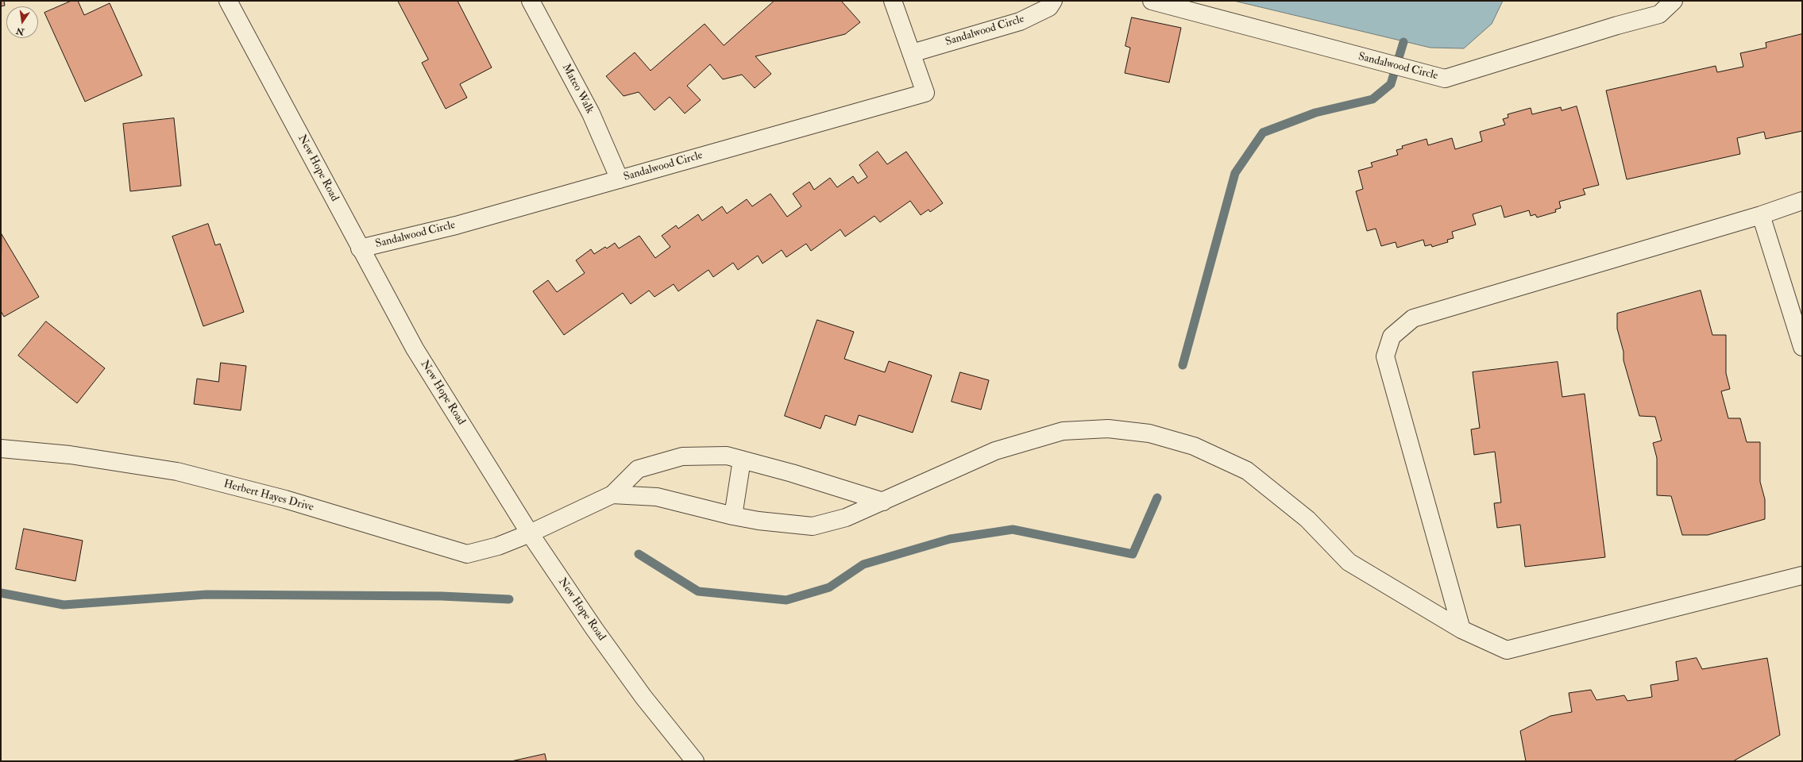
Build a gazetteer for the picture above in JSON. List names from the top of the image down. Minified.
{"streets":{"street":["Sandalwood Circle","Mateo Walk","New Hope Road","Herbert Hayes Drive"]},"crossings":[["Sandalwood Circle","Mateo Walk"],["Sandalwood Circle","New Hope Road"],["New Hope Road","Herbert Hayes Drive"]],"north":"bottom"}
